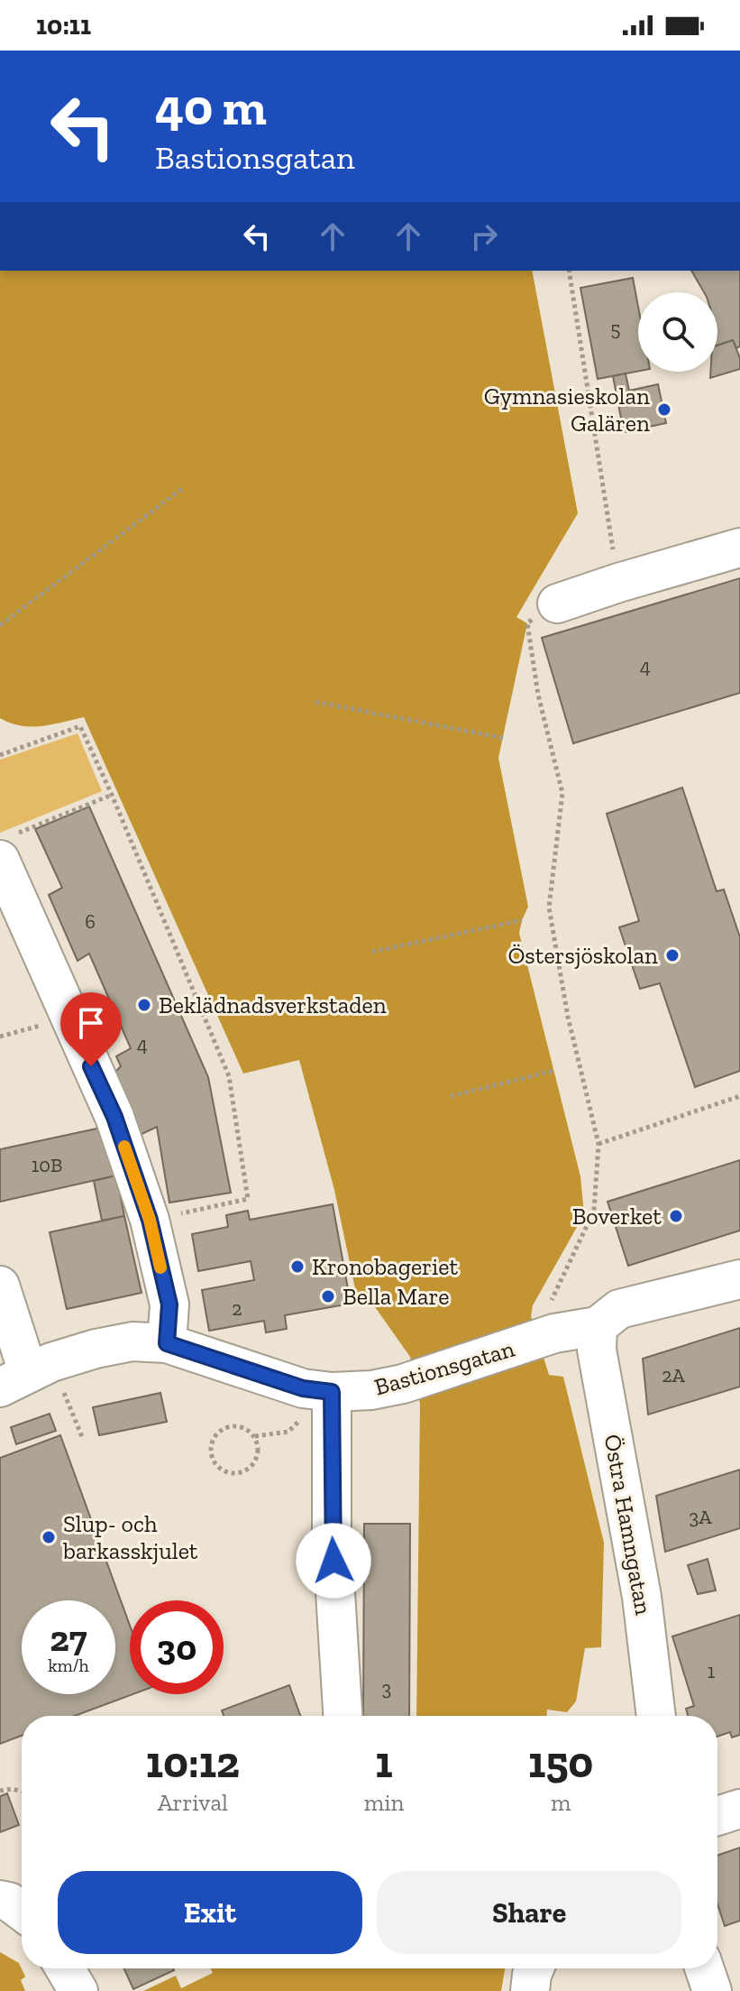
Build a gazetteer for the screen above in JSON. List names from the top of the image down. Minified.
{"streets":{"street":["Bastionsgatan","Östra Hamngatan"]},"crossings":[["Bastionsgatan","Östra Hamngatan"]],"places":["Gymnasieskolan Galären","Östersjöskolan","Beklädnadsverkstaden","Boverket","Kronobageriet","Bella Mare","Slup- och barkasskjulet"],"house_numbers":["5","4","6","4","10B","2","2A","3A","1","3"],"page":{"status":"10:11","turn":["40 m","Bastionsgatan"],"speed":"27 km/h","limit":"30","eta":["10:12","Arrival","1","min","150","m"],"buttons":["Exit","Share"]}}
